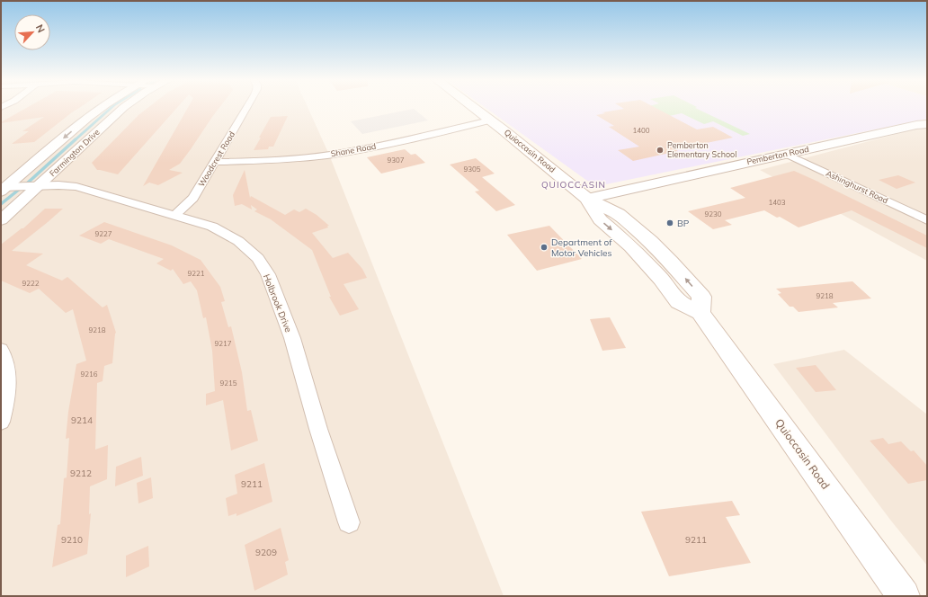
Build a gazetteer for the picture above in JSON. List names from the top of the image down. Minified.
{"streets":{"main road":["Quioccasin Road"],"street":["Shane Road","Farmington Drive","Pemberton Road","Woodcrest Road","Ashinghurst Road","Holbrook Drive"]},"crossings":[["Shane Road","Quioccasin Road"],["Shane Road","Woodcrest Road"],["Quioccasin Road","Pemberton Road"],["Farmington Drive","Holbrook Drive"],["Pemberton Road","Ashinghurst Road"],["Woodcrest Road","Holbrook Drive"]],"districts":["QUIOCCASIN"],"places":["Pemberton Elementary School","BP","Department of Motor Vehicles"],"house_numbers":["1400","9307","9305","1403","9230","9227","9221","9222","9218","9218","9217","9216","9215","9214","9212","9211","9210","9211","9209"],"north":"top right"}
